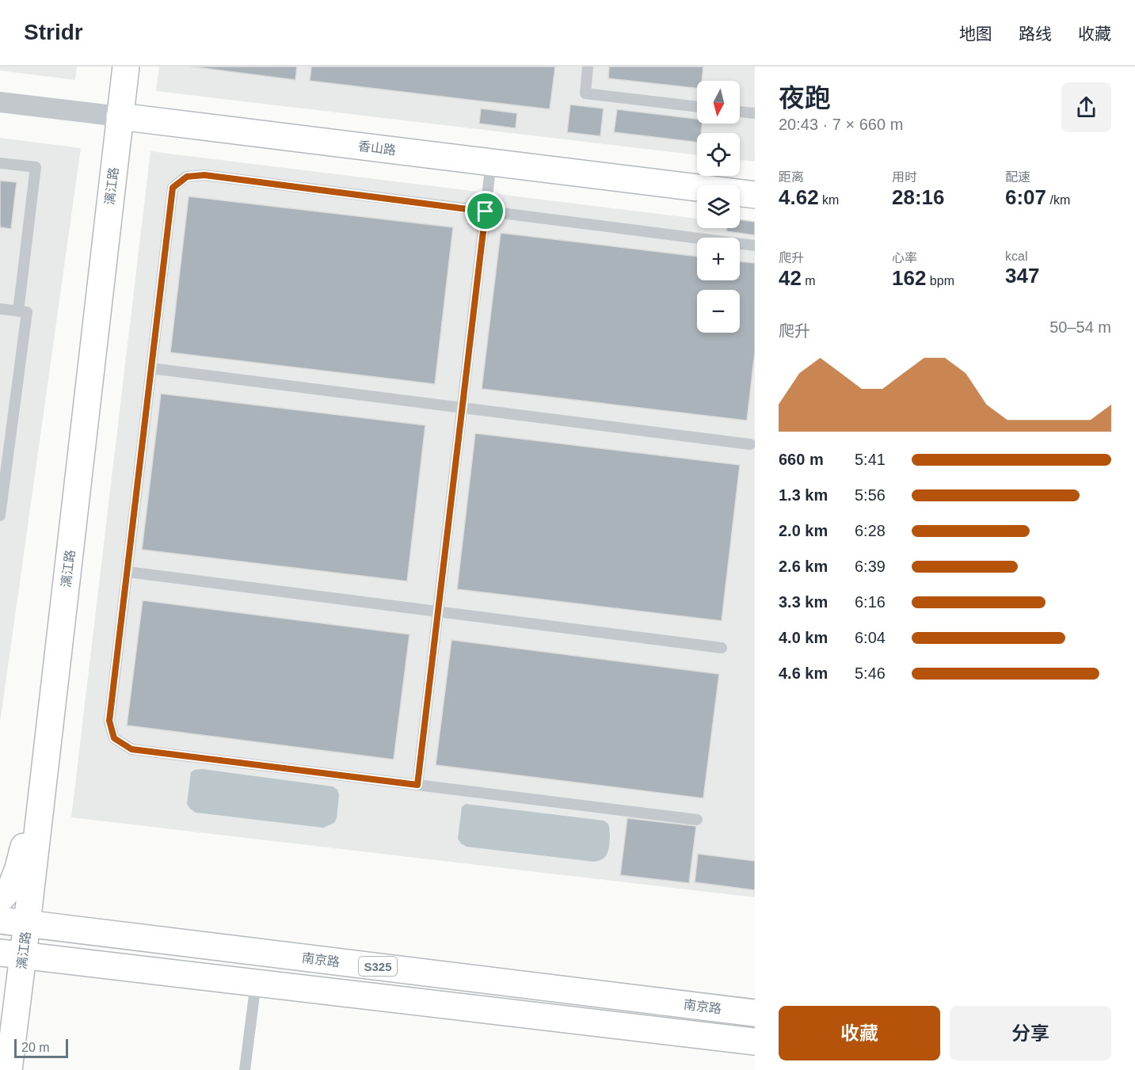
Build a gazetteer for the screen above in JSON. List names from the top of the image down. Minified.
{"streets":{"street":["香山路","漓江路","南京路","S325"]},"crossings":[["香山路","漓江路"],["漓江路","南京路"],["漓江路","S325"]],"scale_bar":"20 m","north":"bottom","page":{"header":"Stridr","nav":["地图","路线","收藏"],"heading":["夜跑","20:43 · 7 × 660 m"],"map_buttons":["+","−"],"stats":[["距离","4.62 km"],["用时","28:16"],["配速","6:07 /km"],["爬升","42 m"],["心率","162 bpm"],["kcal","347"]],"chart":["爬升","50–54 m"],"list":[{"name":"660 m","note":"5:41"},{"name":"1.3 km","note":"5:56"},{"name":"2.0 km","note":"6:28"},{"name":"2.6 km","note":"6:39"},{"name":"3.3 km","note":"6:16"},{"name":"4.0 km","note":"6:04"},{"name":"4.6 km","note":"5:46"}],"buttons":["收藏","分享"],"scale":"20 m"}}
